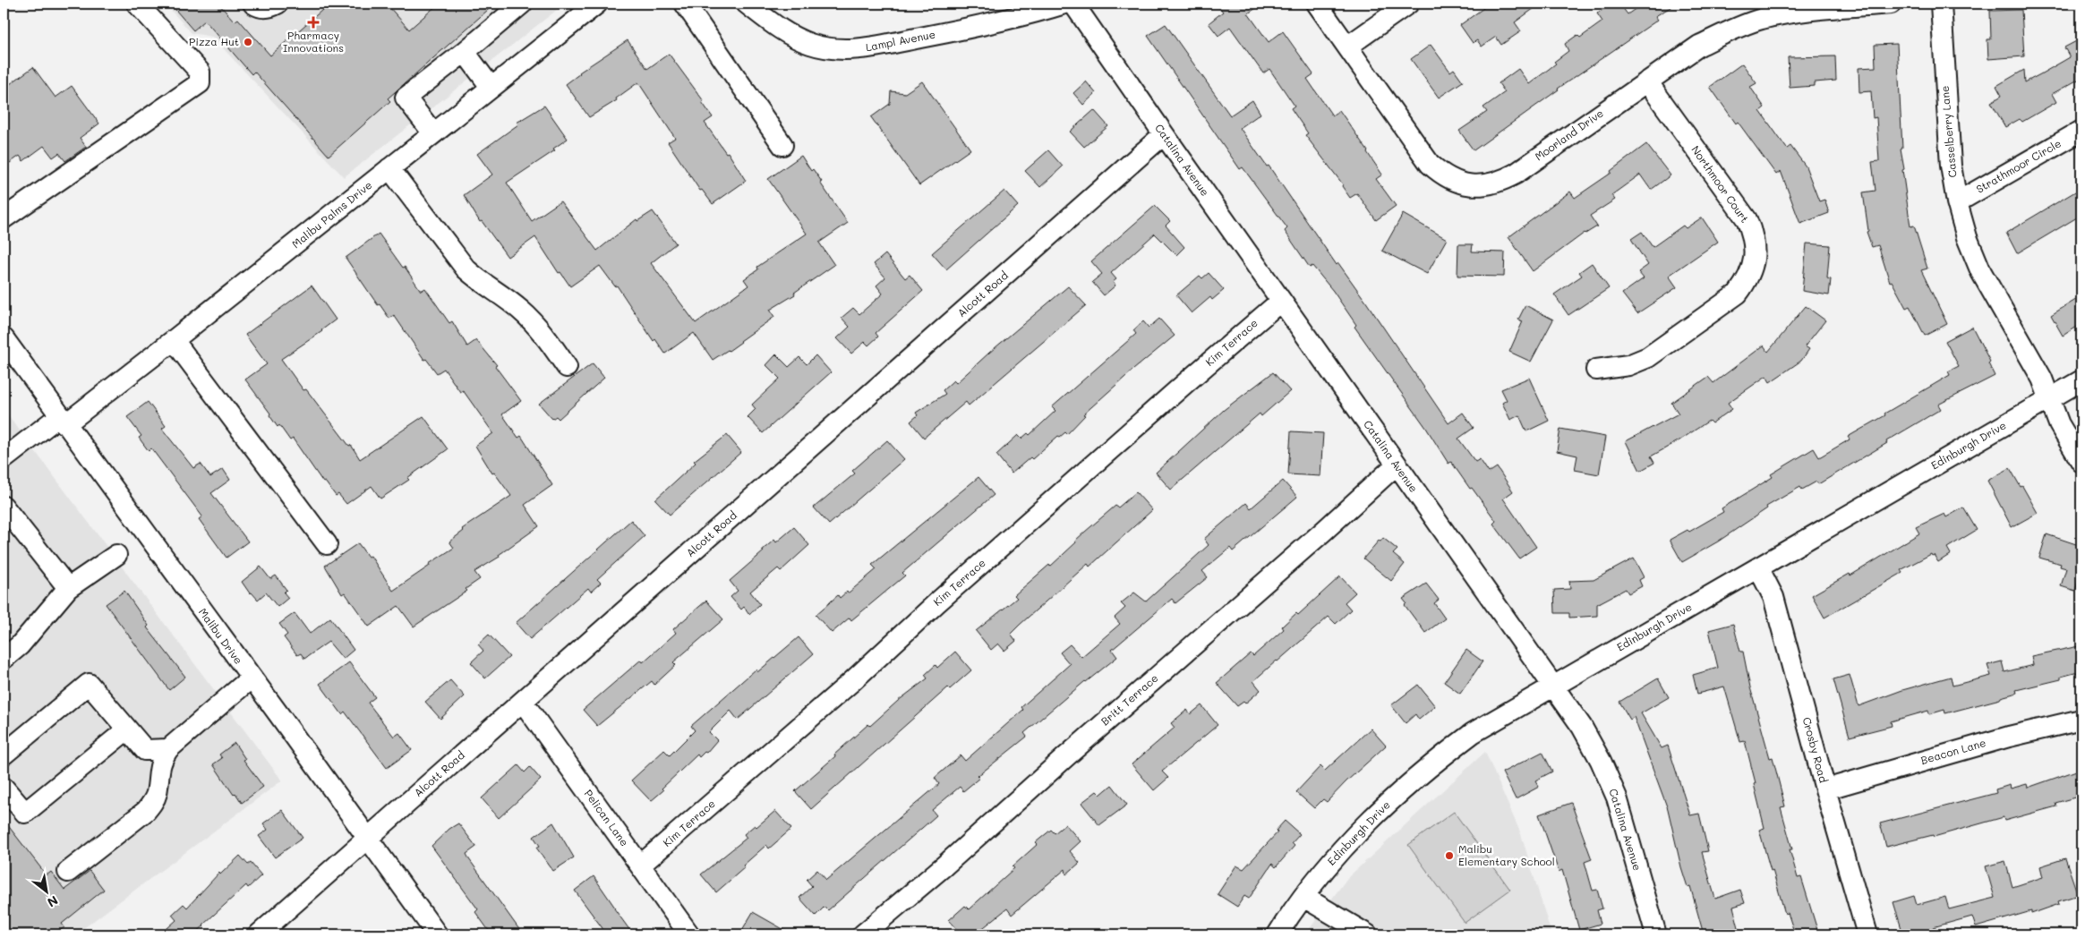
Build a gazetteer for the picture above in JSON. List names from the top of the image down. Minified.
{"streets":{"street":["Lampl Avenue","Casselberry Lane","Moorland Drive","Catalina Avenue","Strathmoor Circle","Northmoor Court","Malibu Palms Drive","Alcott Road","Kim Terrace","Edinburgh Drive","Malibu Drive","Britt Terrace","Crosby Road","Beacon Lane","Pelican Lane"]},"crossings":[["Casselberry Lane","Strathmoor Circle"],["Casselberry Lane","Edinburgh Drive"],["Moorland Drive","Northmoor Court"],["Catalina Avenue","Alcott Road"],["Catalina Avenue","Kim Terrace"],["Catalina Avenue","Edinburgh Drive"],["Catalina Avenue","Britt Terrace"],["Malibu Palms Drive","Malibu Drive"],["Alcott Road","Malibu Drive"],["Alcott Road","Pelican Lane"],["Kim Terrace","Pelican Lane"],["Edinburgh Drive","Crosby Road"],["Crosby Road","Beacon Lane"]],"places":{"health":["Pharmacy Innovations"],"other":["Pizza Hut","Malibu Elementary School"]},"north":"bottom right"}
